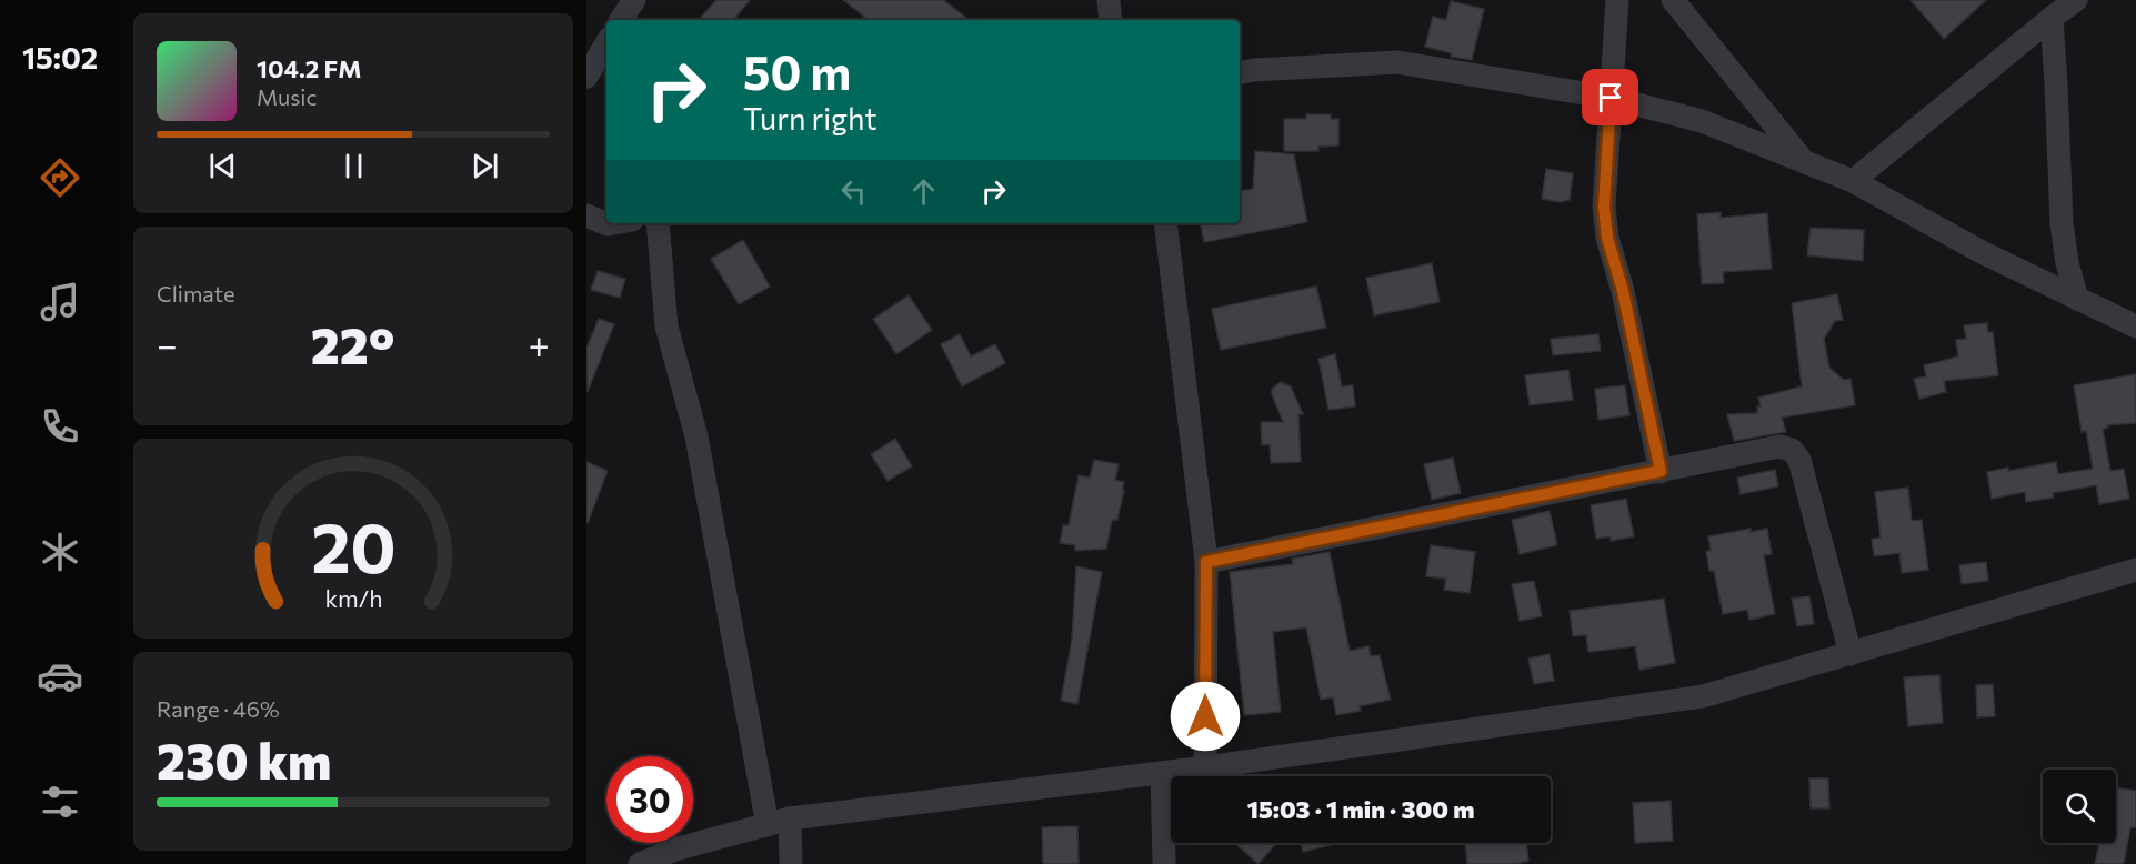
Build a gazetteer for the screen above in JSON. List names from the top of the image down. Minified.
{"page":{"tabs":"15:02","turn":["50 m","Turn right"],"song":["104.2 FM","Music"],"tile":["Climate",["Range · 46%","230 km"]],"heat":["−","22°","+"],"limit":"30","trip":"15:03 · 1 min · 300 m","gauge":["20","km/h"]}}
